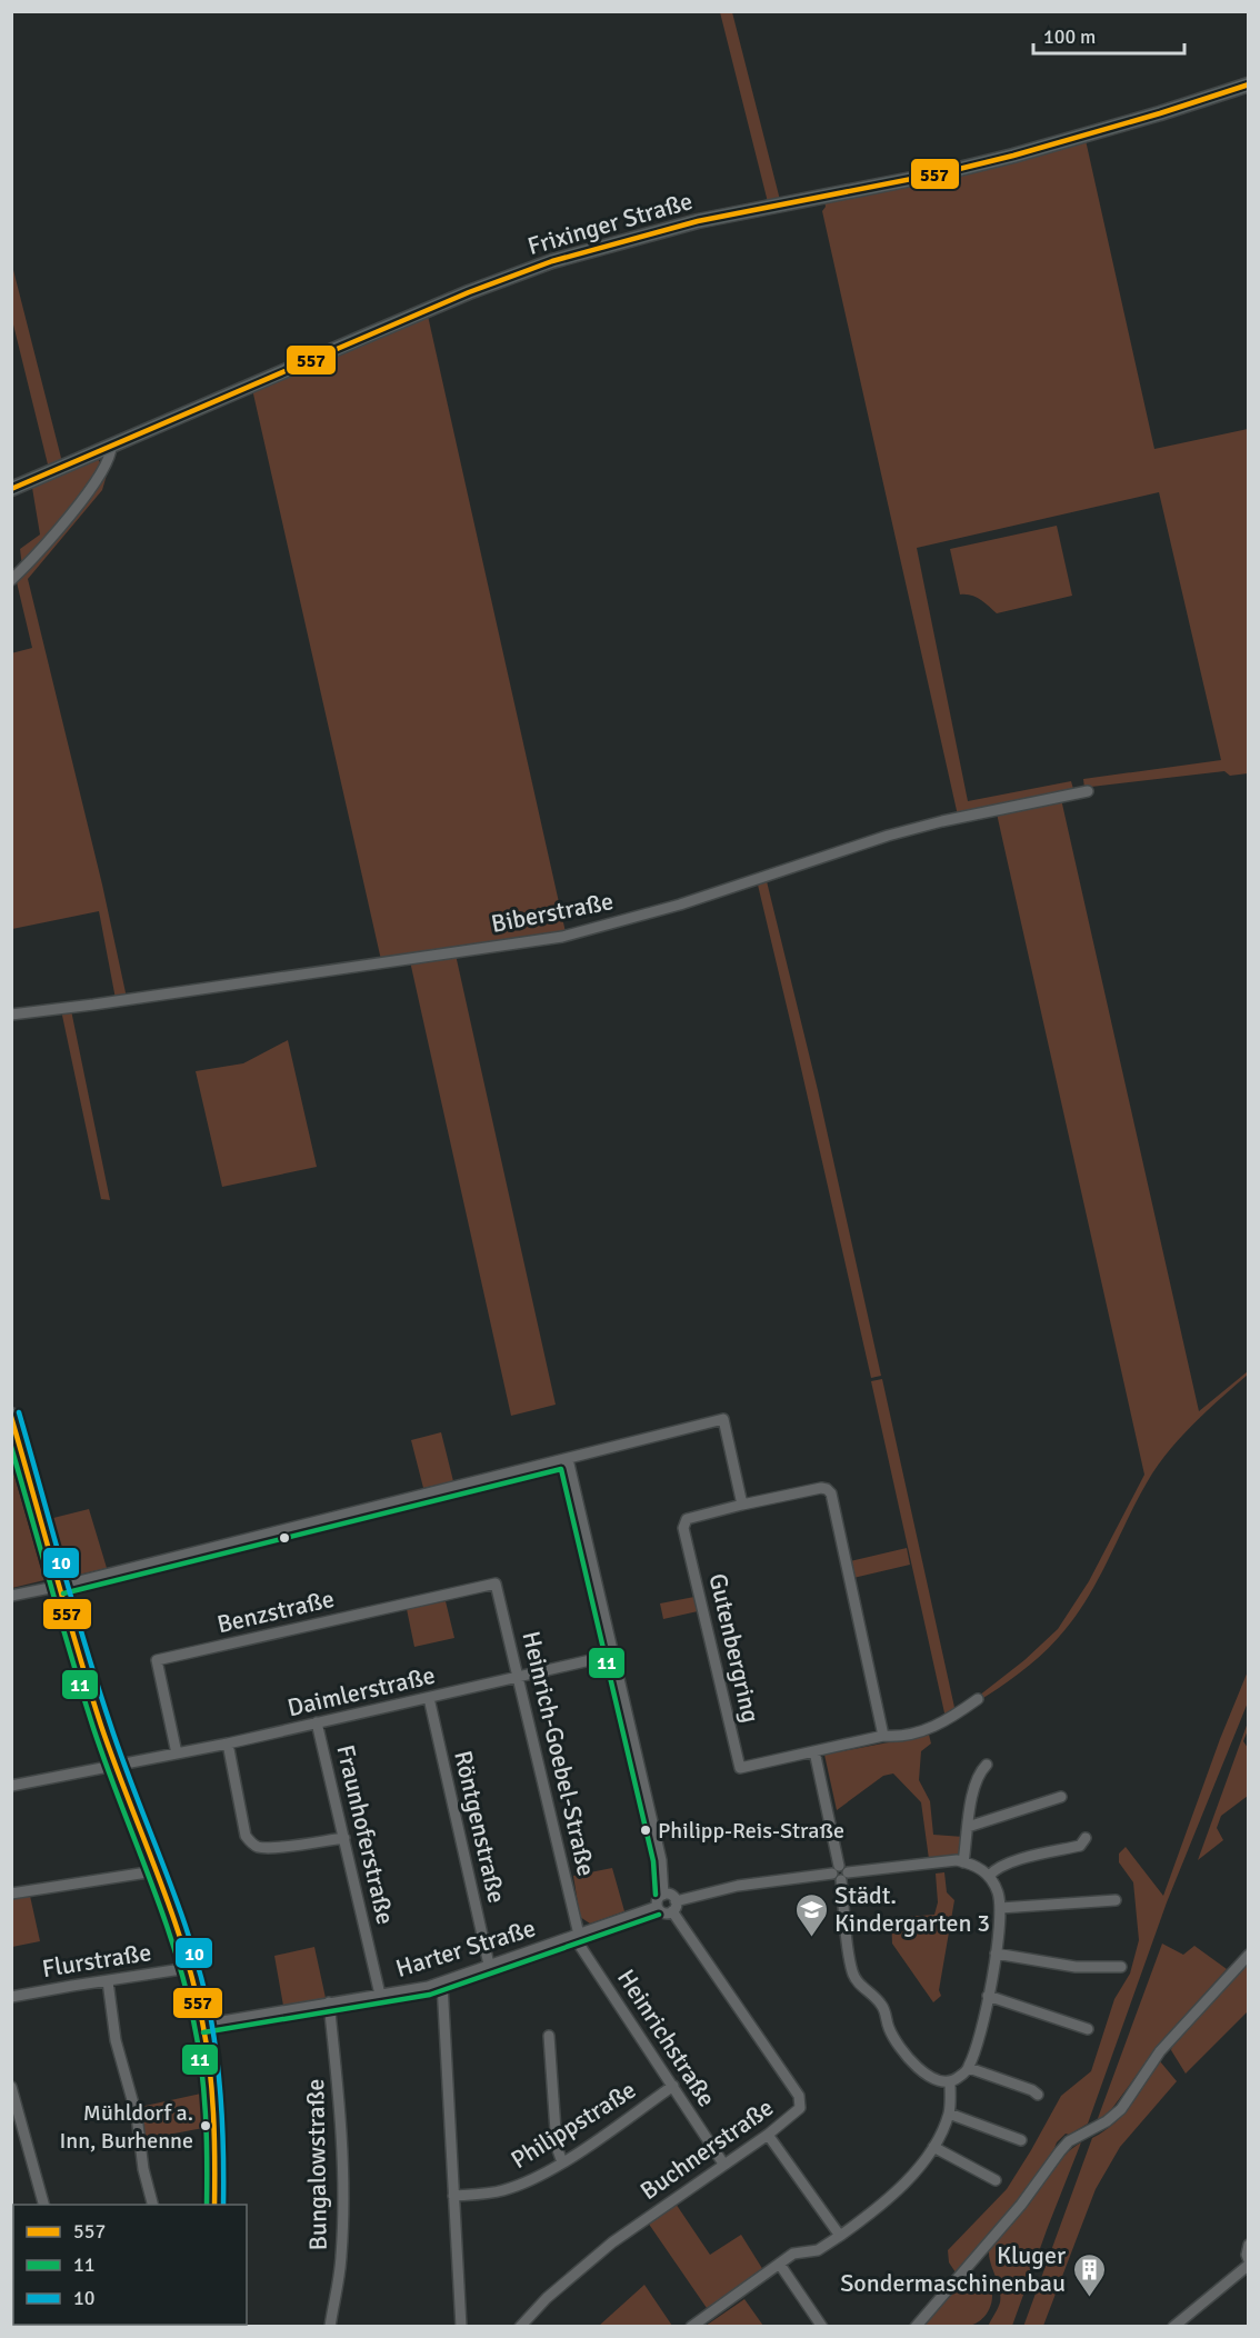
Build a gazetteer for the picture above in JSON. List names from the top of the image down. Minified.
{"streets":{"street":["Frixinger Straße","Biberstraße","Benzstraße","Gutenbergring","Daimlerstraße","Heinrich-Goebel-Straße","Röntgenstraße","Fraunhoferstraße","Harter Straße","Flurstraße","Heinrichstraße","Philippstraße","Buchnerstraße","Bungalowstraße"]},"crossings":[["Benzstraße","Daimlerstraße"],["Benzstraße","Heinrich-Goebel-Straße"],["Daimlerstraße","Heinrich-Goebel-Straße"],["Daimlerstraße","Röntgenstraße"],["Daimlerstraße","Fraunhoferstraße"],["Heinrich-Goebel-Straße","Harter Straße"],["Heinrich-Goebel-Straße","Heinrichstraße"],["Röntgenstraße","Harter Straße"],["Fraunhoferstraße","Harter Straße"],["Harter Straße","Heinrichstraße"],["Harter Straße","Buchnerstraße"],["Harter Straße","Bungalowstraße"],["Heinrichstraße","Philippstraße"],["Heinrichstraße","Buchnerstraße"]],"places":{"other":["Philipp-Reis-Straße","Mühldorf a. Inn, Burhenne"],"school or university":["Städt. Kindergarten 3"],"building":["Kluger Sondermaschinenbau"]},"lines":["transit line 557","transit line 10","transit line 11"],"legend":["557","11","10"],"scale_bar":"100 m"}
